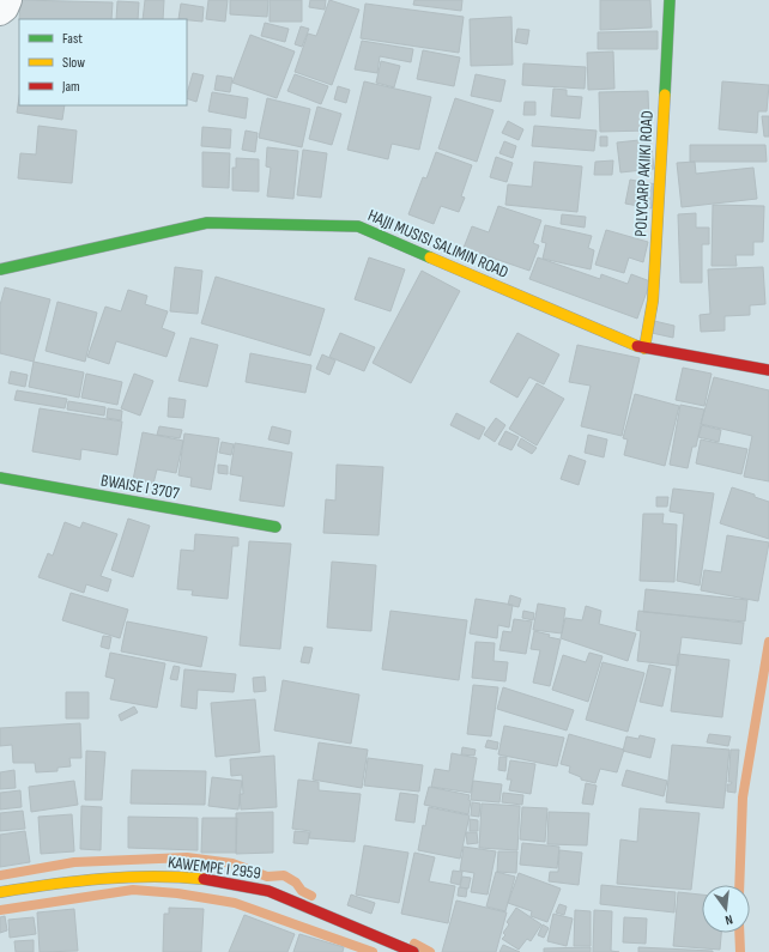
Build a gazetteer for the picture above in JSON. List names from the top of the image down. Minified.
{"streets":{"street":["POLYCARP AKIIKI ROAD","HAJJI MUSISI SALIMIN ROAD","BWAISE I 3707","KAWEMPE I 2959"]},"crossings":[["POLYCARP AKIIKI ROAD","HAJJI MUSISI SALIMIN ROAD"]],"legend":["Fast","Slow","Jam"],"north":"bottom"}
